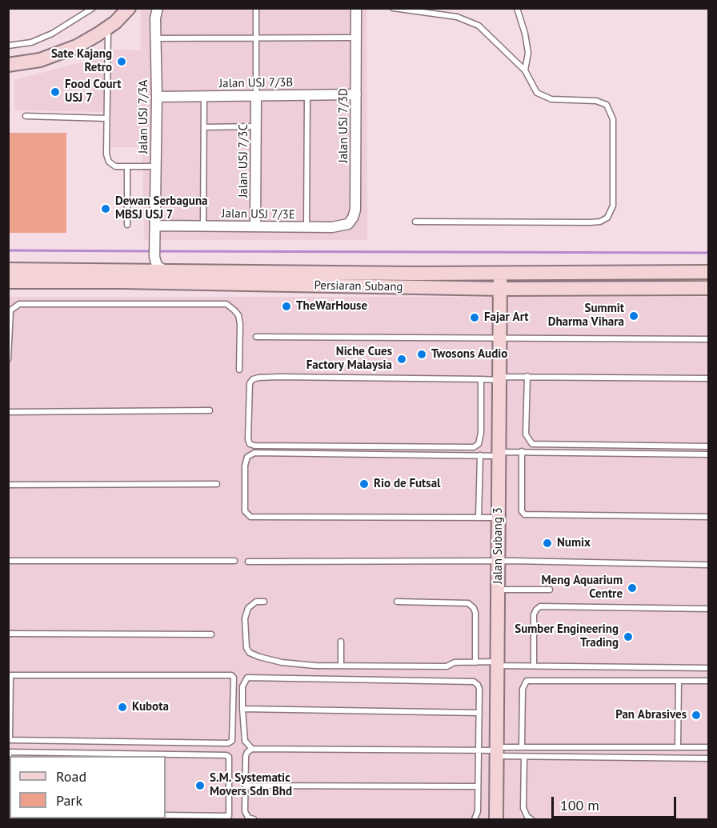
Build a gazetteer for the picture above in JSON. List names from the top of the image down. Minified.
{"streets":{"street":["Jalan USJ 7/3B","Jalan USJ 7/3A","Jalan USJ 7/3D","Jalan USJ 7/3C","Jalan USJ 7/3E","Persiaran Subang","Jalan Subang 3"]},"crossings":[["Jalan USJ 7/3B","Jalan USJ 7/3A"],["Jalan USJ 7/3B","Jalan USJ 7/3D"],["Jalan USJ 7/3B","Jalan USJ 7/3C"],["Jalan USJ 7/3A","Jalan USJ 7/3E"],["Jalan USJ 7/3D","Jalan USJ 7/3E"],["Jalan USJ 7/3C","Jalan USJ 7/3E"],["Persiaran Subang","Jalan Subang 3"]],"places":["Sate Kajang Retro","Food Court USJ 7","Dewan Serbaguna MBSJ USJ 7","TheWarHouse","Summit Dharma Vihara","Fajar Art","Twosons Audio","Niche Cues Factory Malaysia","Rio de Futsal","Numix","Meng Aquarium Centre","Sumber Engineering Trading","Kubota","Pan Abrasives","S.M. Systematic Movers Sdn Bhd"],"legend":["Road","Park"],"scale_bar":"100 m"}
